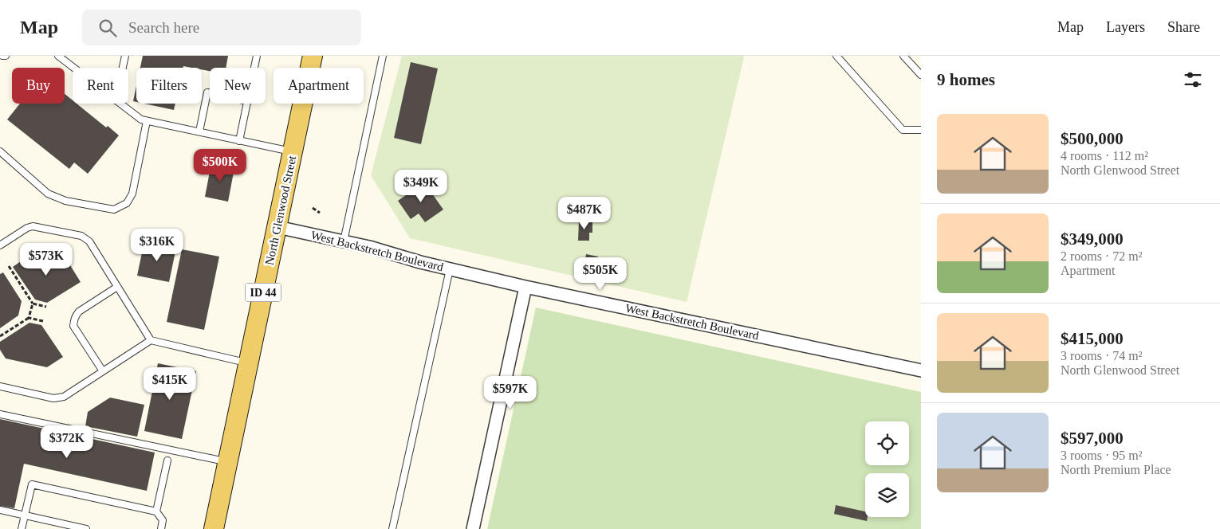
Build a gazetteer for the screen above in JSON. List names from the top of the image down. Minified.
{"streets":{"main road":["North Glenwood Street","ID 44"],"street":["West Backstretch Boulevard"]},"crossings":[["North Glenwood Street","West Backstretch Boulevard"]],"page":{"header":"Map","search":"Search here","nav":["Map","Layers","Share"],"heading":"9 homes","chip":["Buy","Rent","Filters","New","Apartment"],"list":[{"name":"$500,000","note":"4 rooms · 112 m² · North Glenwood Street"},{"name":"$349,000","note":"2 rooms · 72 m² · Apartment"},{"name":"$415,000","note":"3 rooms · 74 m² · North Glenwood Street"},{"name":"$597,000","note":"3 rooms · 95 m² · North Premium Place"}],"price":["$500K","$349K","$487K","$316K","$573K","$505K","$415K","$597K","$372K"]}}
